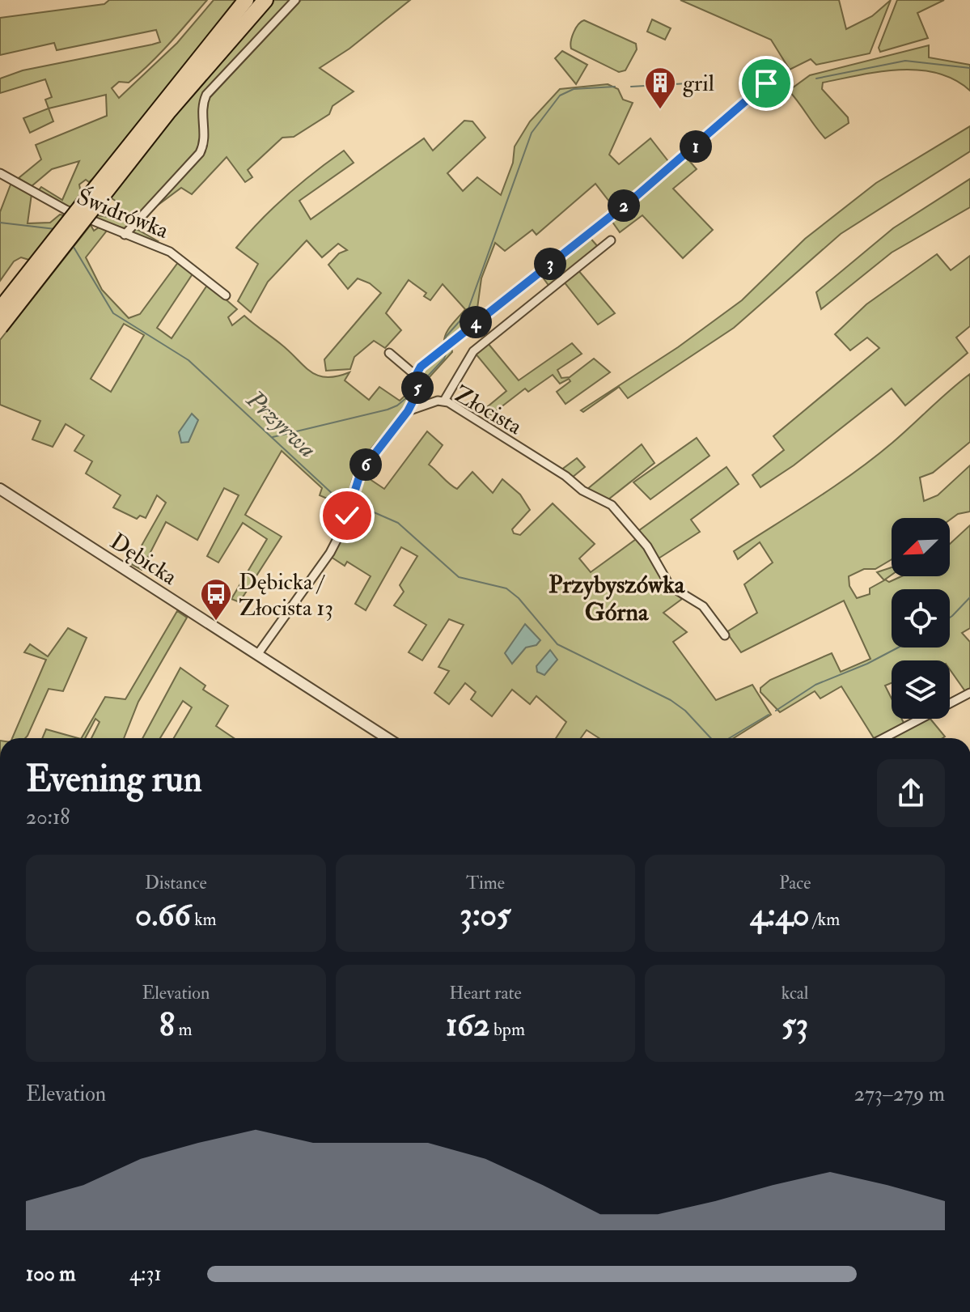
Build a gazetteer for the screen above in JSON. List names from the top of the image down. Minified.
{"streets":{"street":["Świdrówka","Złocista","Dębicka"]},"districts":["Przybyszówka Górna"],"water":["Przyrwa"],"places":{"building":["gril"],"bus stop":["Dębicka / Złocista 13"]},"north":"bottom left","page":{"pins":["1","2","3","4","5","6"],"heading":["Evening run","20:18"],"stats":[["Distance","0.66 km"],["Time","3:05"],["Pace","4:40 /km"],["Elevation","8 m"],["Heart rate","162 bpm"],["kcal","53"]],"chart":["Elevation","273–279 m"],"list":[{"name":"100 m","note":"4:31"}]}}
